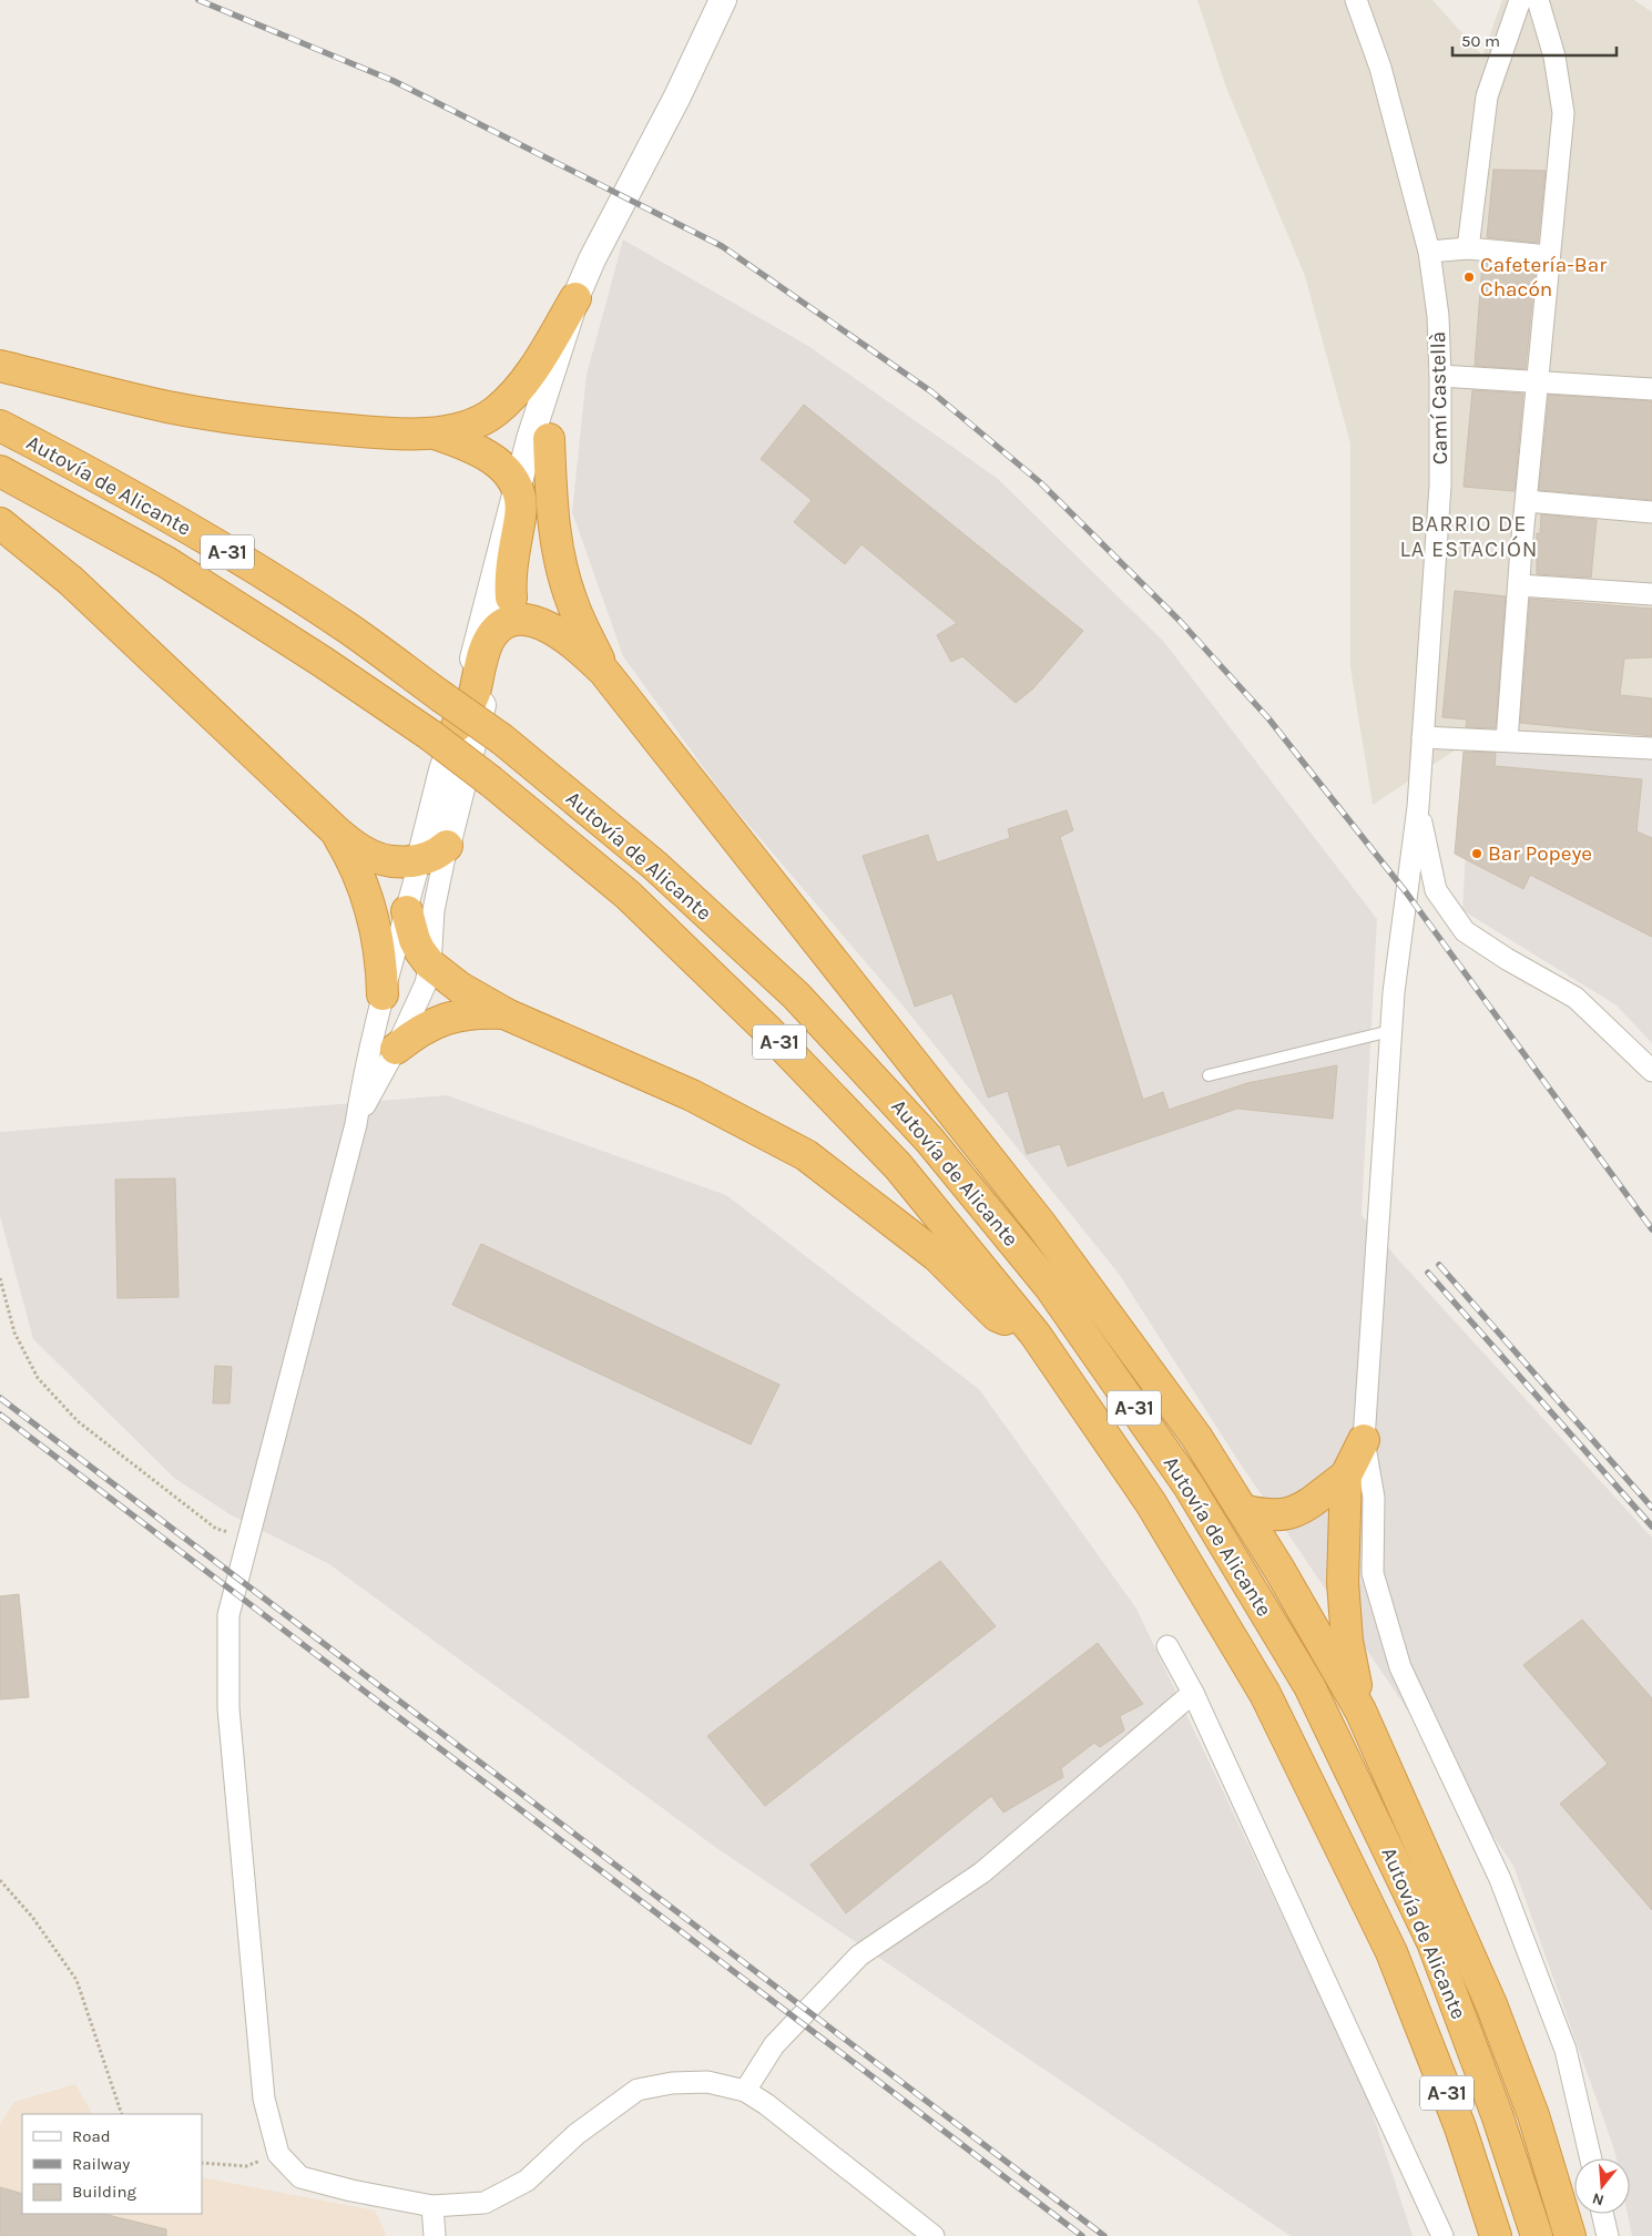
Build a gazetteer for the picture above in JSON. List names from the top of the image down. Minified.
{"streets":{"highway":["Autovía de Alicante","A-31"],"street":["Camí Castellà"]},"districts":["BARRIO DE LA ESTACIÓN"],"places":["Cafetería-Bar Chacón","Bar Popeye"],"legend":["Road","Railway","Building"],"scale_bar":"50 m","north":"bottom"}
